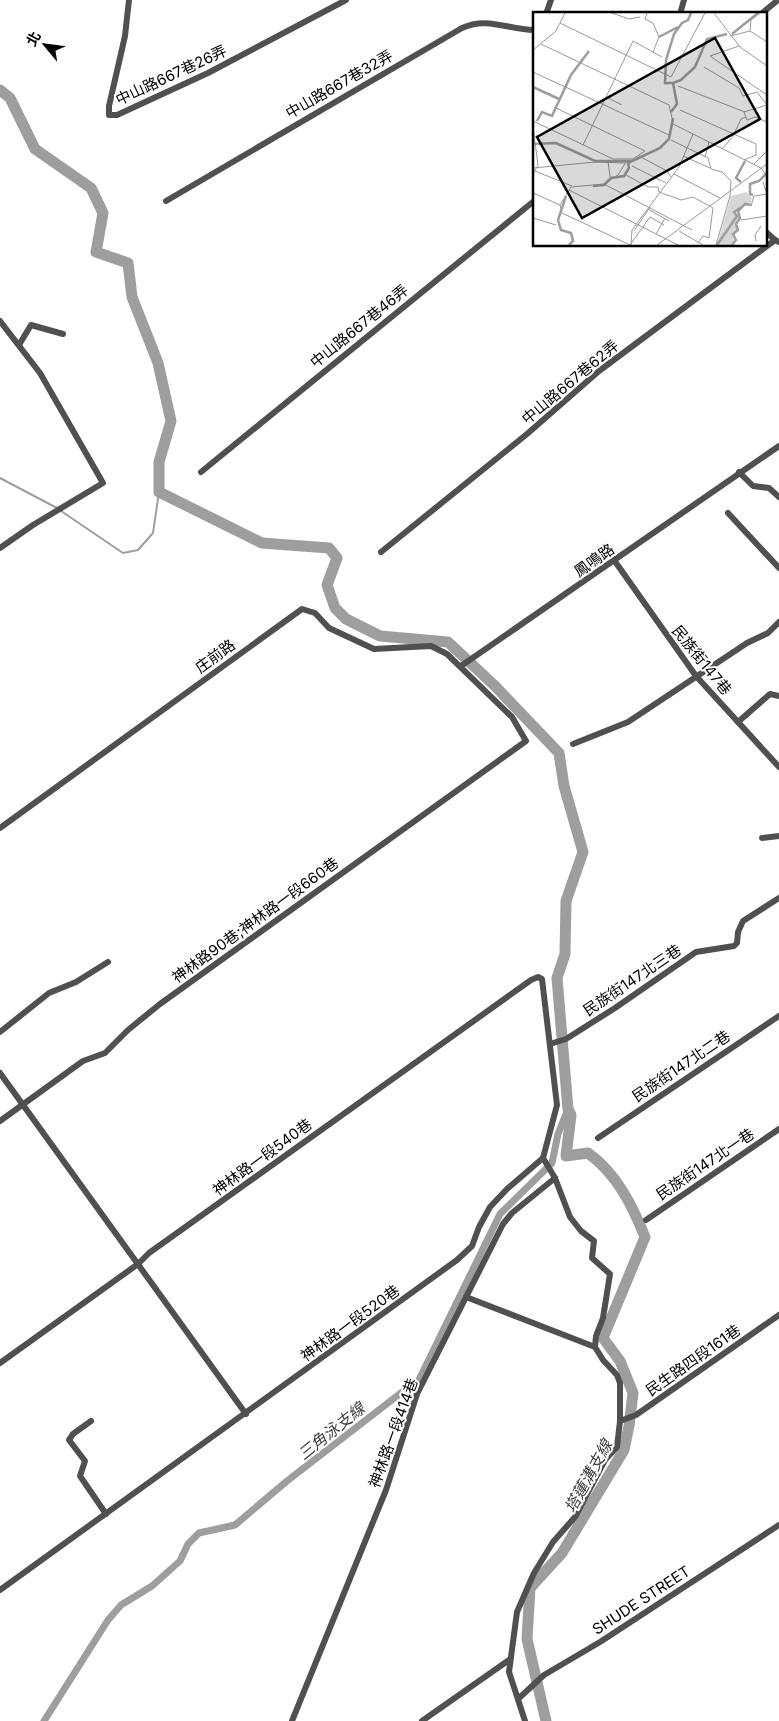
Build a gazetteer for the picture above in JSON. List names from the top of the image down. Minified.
{"streets":{"street":["中山路667巷26弄","中山路667巷32弄","中山路667巷46弄","中山路667巷62弄","鳳鳴路","庄前路","民族街147巷","神林路90巷;神林路一段660巷","民族街147北三巷","民族街147北二巷","神林路一段540巷","民族街147北一巷","神林路一段520巷","民生路四段161巷","神林路一段414巷","SHUDE STREET"]},"crossings":[["鳳鳴路","庄前路"],["鳳鳴路","民族街147巷"],["鳳鳴路","神林路90巷;神林路一段660巷"],["庄前路","神林路90巷;神林路一段660巷"],["民族街147北三巷","神林路一段540巷"]],"water":["三角泳支線","塔蓮溝支線"],"north":"top left"}
